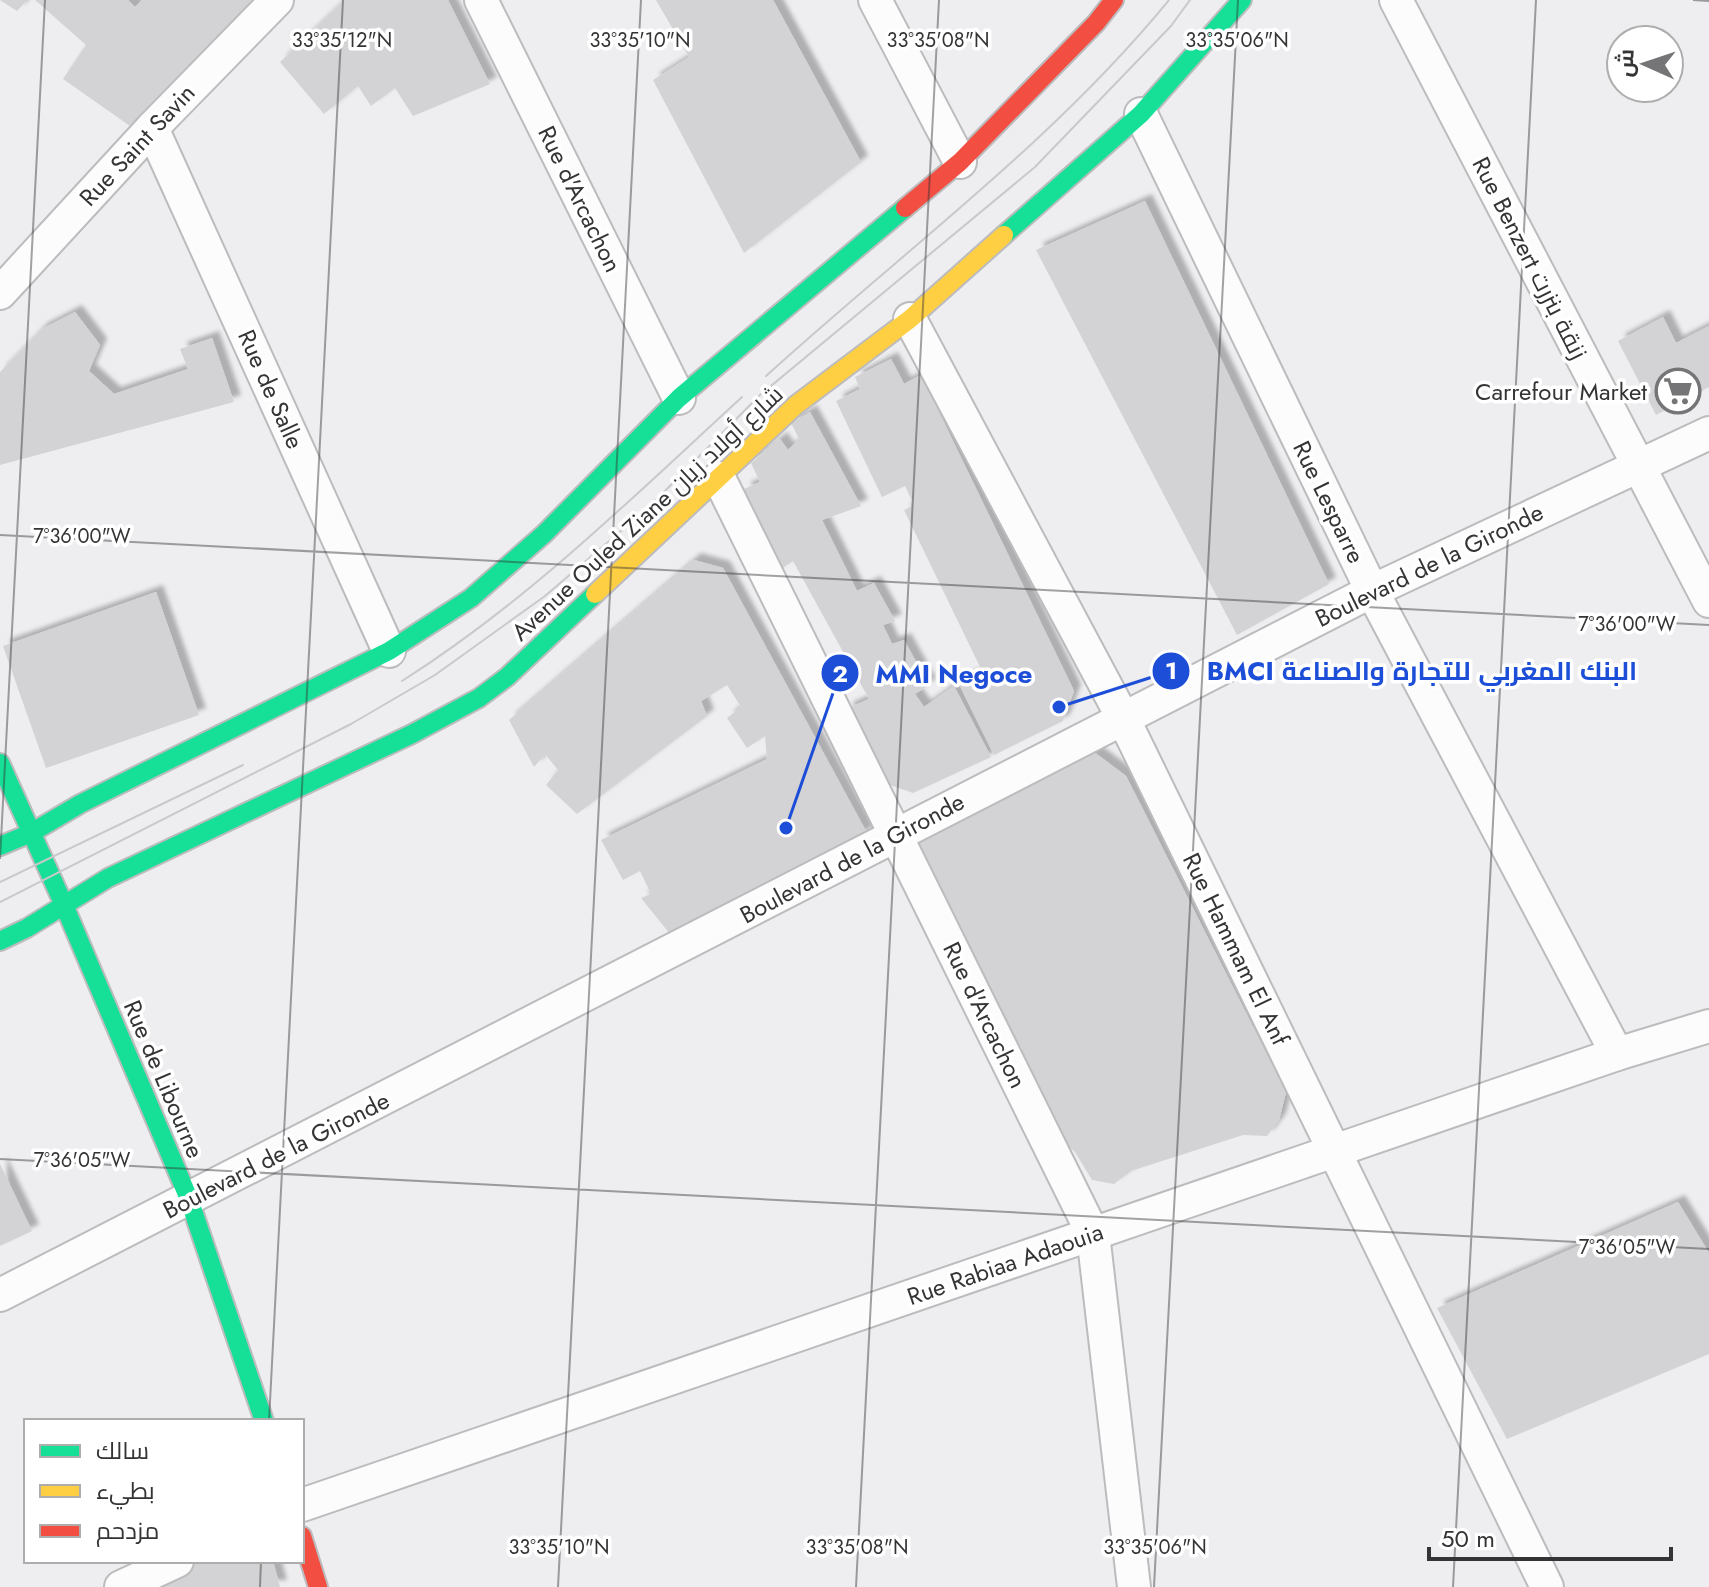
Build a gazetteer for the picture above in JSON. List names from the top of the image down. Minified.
{"streets":{"main road":["Avenue Ouled Ziane شارع أولاد زيان","Rue de Libourne"],"street":["Rue Saint Savin","Rue d'Arcachon","Rue Benzert زنقة بنزرت","Rue de Salle","Rue Lesparre","Boulevard de la Gironde","Rue Hammam El Anf","Rue Rabiaa Adaouia"]},"crossings":[["Rue Saint Savin","Rue de Salle"],["Rue d'Arcachon","Avenue Ouled Ziane شارع أولاد زيان"],["Rue d'Arcachon","Boulevard de la Gironde"],["Rue d'Arcachon","Rue Rabiaa Adaouia"],["Rue Benzert زنقة بنزرت","Boulevard de la Gironde"],["Rue Lesparre","Avenue Ouled Ziane شارع أولاد زيان"],["Rue Lesparre","Boulevard de la Gironde"],["Rue Lesparre","Rue Rabiaa Adaouia"],["Avenue Ouled Ziane شارع أولاد زيان","Rue Hammam El Anf"],["Avenue Ouled Ziane شارع أولاد زيان","Rue de Libourne"],["Boulevard de la Gironde","Rue Hammam El Anf"],["Boulevard de la Gironde","Rue de Libourne"],["Rue Hammam El Anf","Rue Rabiaa Adaouia"]],"places":{"supermarket":["Carrefour Market"],"other":["BMCI البنك المغربي للتجارة والصناعة","MMI Negoce"]},"legend":["سالك","بطيء","مزدحم"],"scale_bar":"50 m","north":"left","coordinates":["33°35'12\"N","33°35'10\"N","33°35'08\"N","33°35'06\"N","7°36'00\"W","7°36'05\"W"]}
